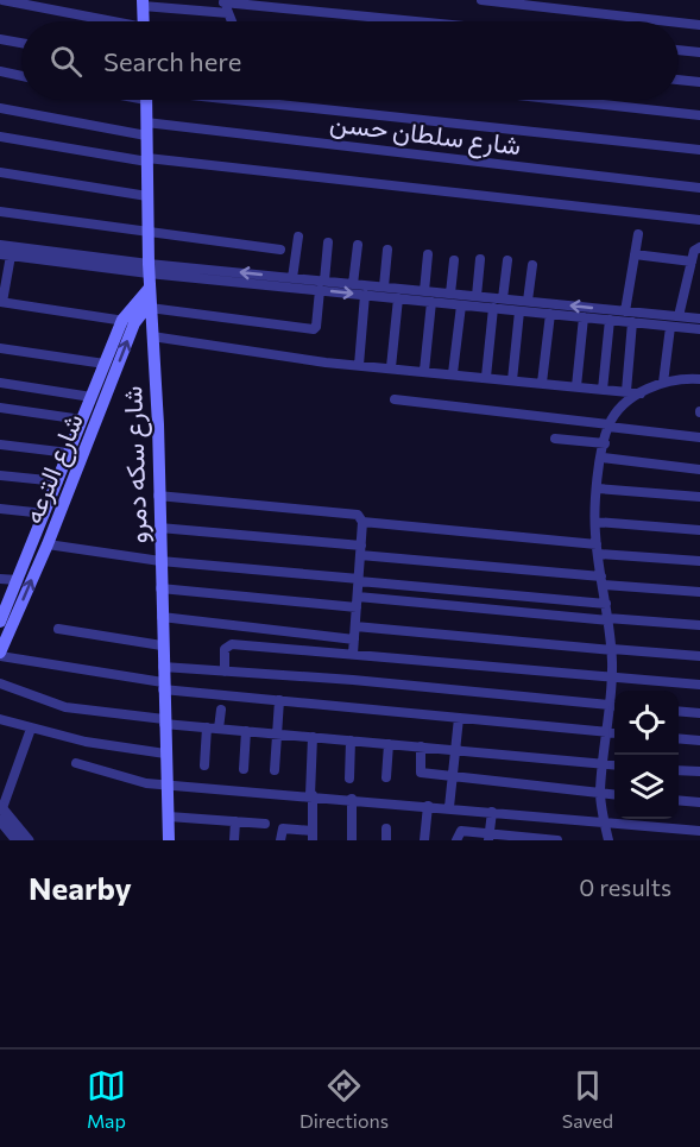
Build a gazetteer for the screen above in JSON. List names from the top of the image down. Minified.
{"streets":{"main road":["شارع سكه دمرو","شارع الترعه"],"street":["شارع سلطان حسن"]},"crossings":[["شارع سلطان حسن","شارع سكه دمرو"],["شارع سكه دمرو","شارع الترعه"]],"page":{"search":"Search here","heading":["Nearby","0 results"],"nav":["Map","Directions","Saved"]}}
